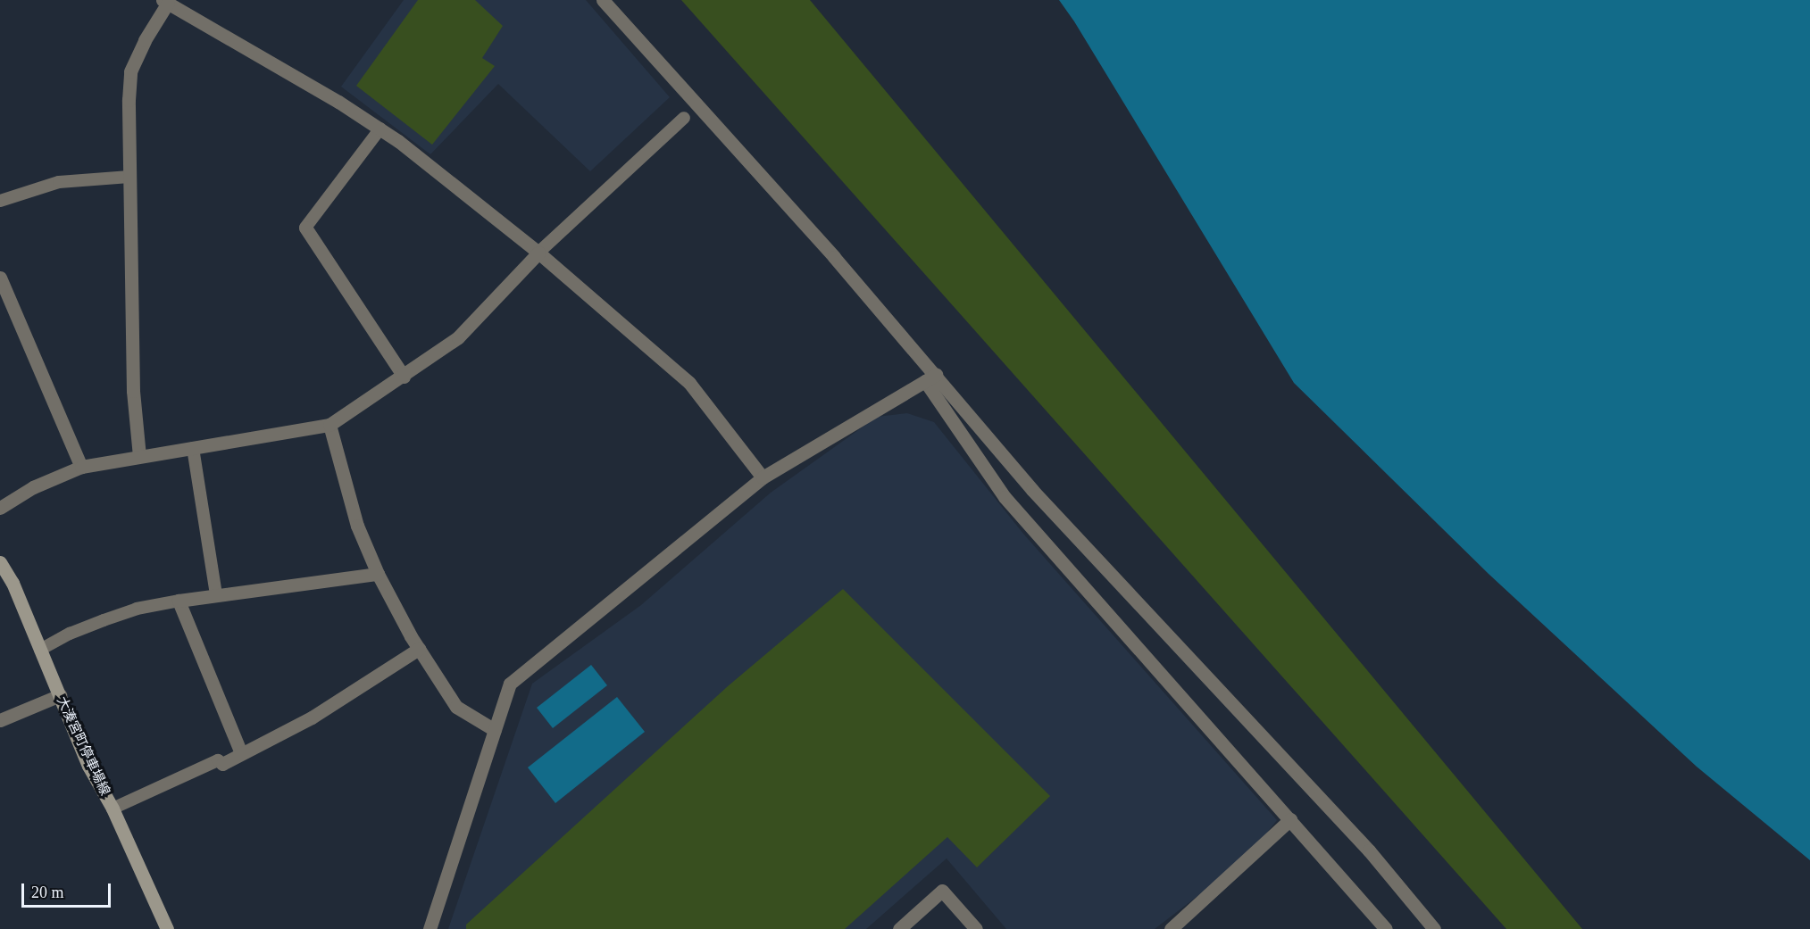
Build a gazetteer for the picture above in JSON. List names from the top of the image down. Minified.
{"streets":{"main road":["大湊宮町停車場線"]},"scale_bar":"20 m"}
